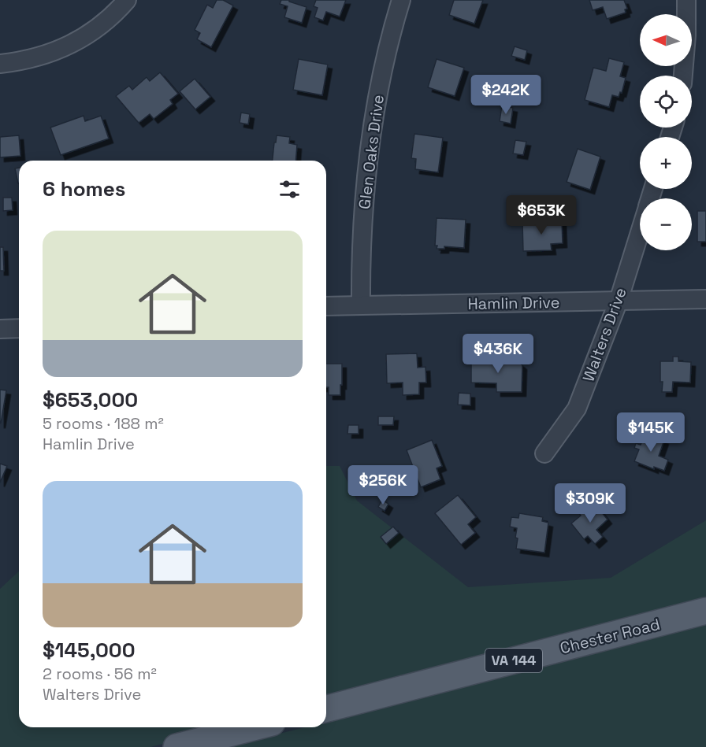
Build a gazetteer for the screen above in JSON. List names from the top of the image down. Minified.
{"streets":{"main road":["Chester Road","VA 144"],"street":["Glen Oaks Drive","Hamlin Drive","Walters Drive"]},"crossings":[["Glen Oaks Drive","Hamlin Drive"],["Hamlin Drive","Walters Drive"]],"north":"left","page":{"map_buttons":["+","−"],"price":["$242K","$653K","$436K","$145K","$256K","$309K"],"heading":"6 homes","list":[{"name":"$653,000","note":"5 rooms · 188 m² · Hamlin Drive"},{"name":"$145,000","note":"2 rooms · 56 m² · Walters Drive"}]}}
